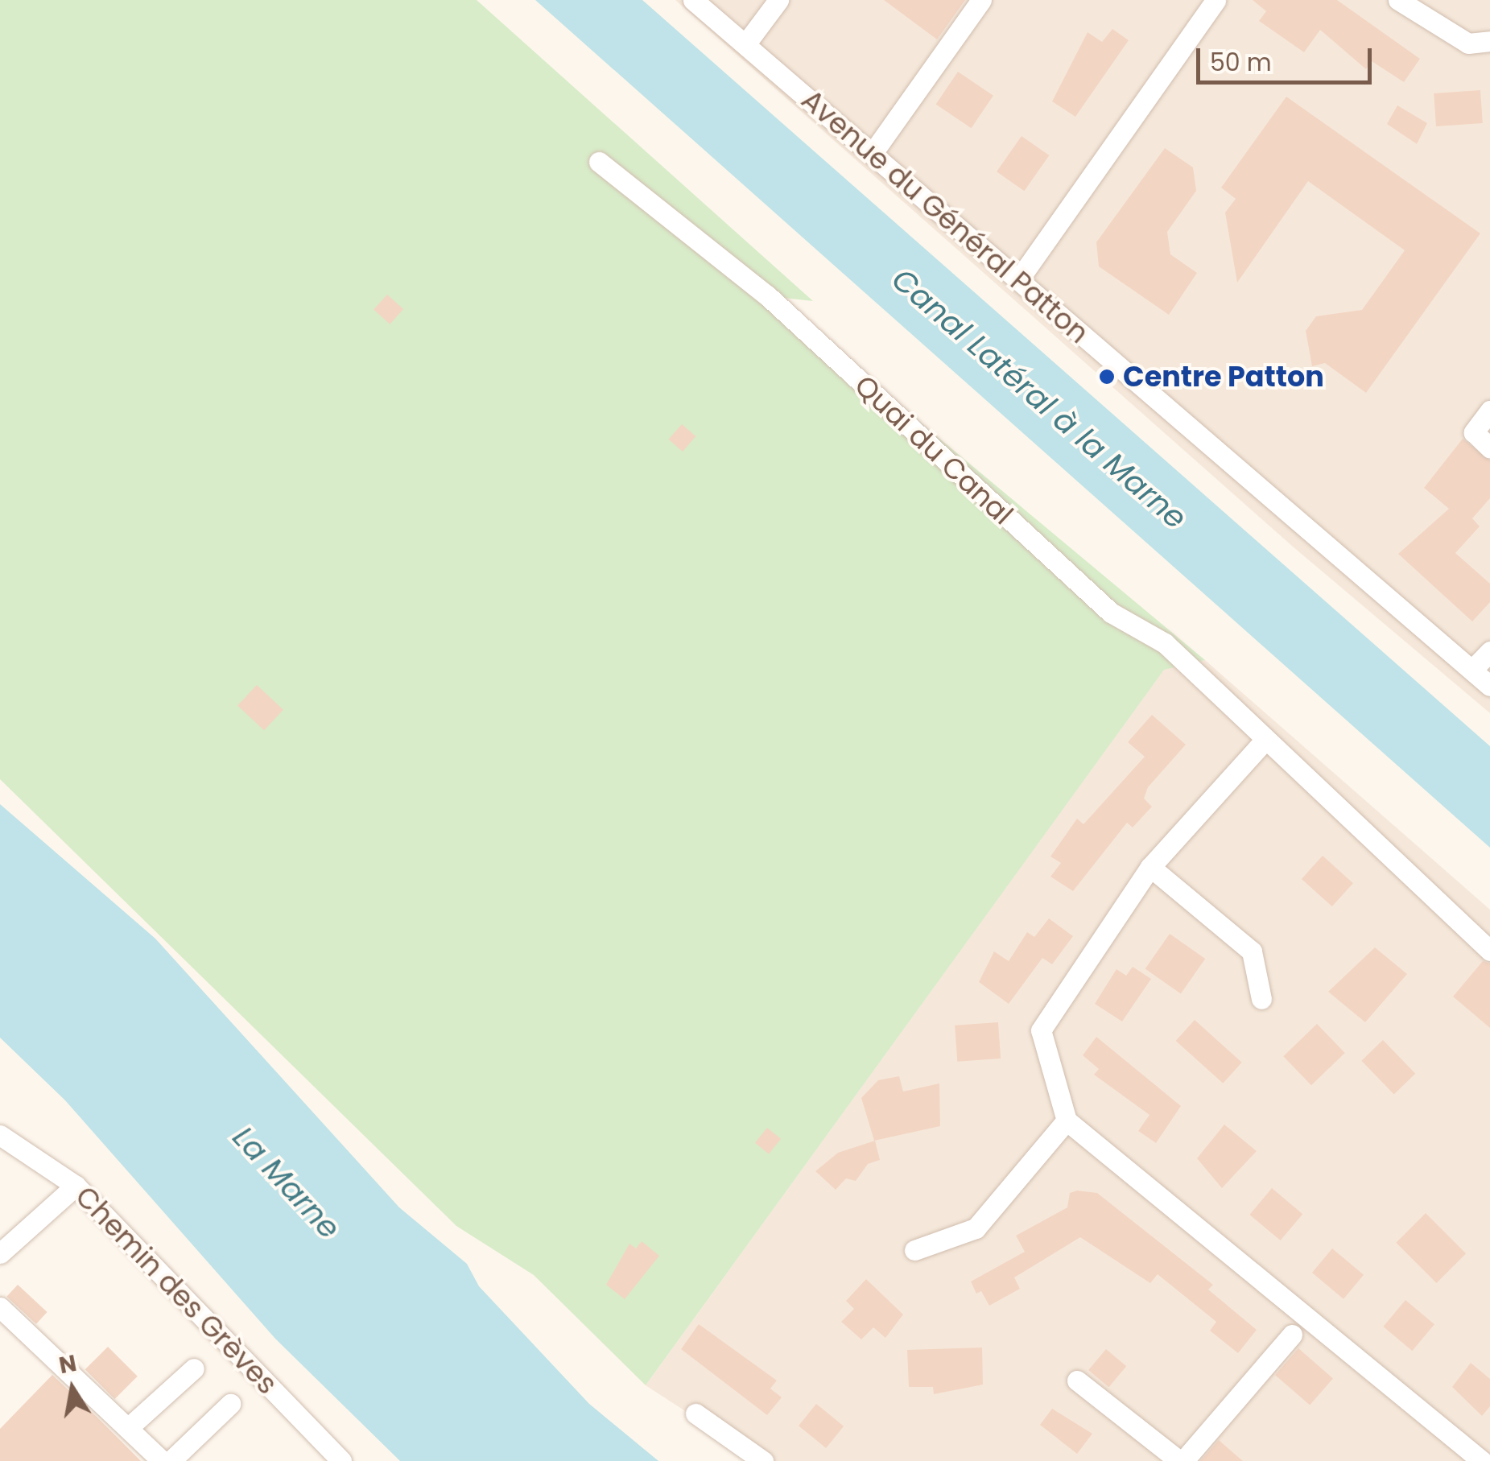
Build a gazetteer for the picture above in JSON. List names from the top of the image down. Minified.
{"streets":{"street":["Avenue du Général Patton","Quai du Canal","Chemin des Grèves"]},"water":["Canal Latéral à la Marne","La Marne"],"places":["Centre Patton"],"scale_bar":"50 m","north":"top"}
